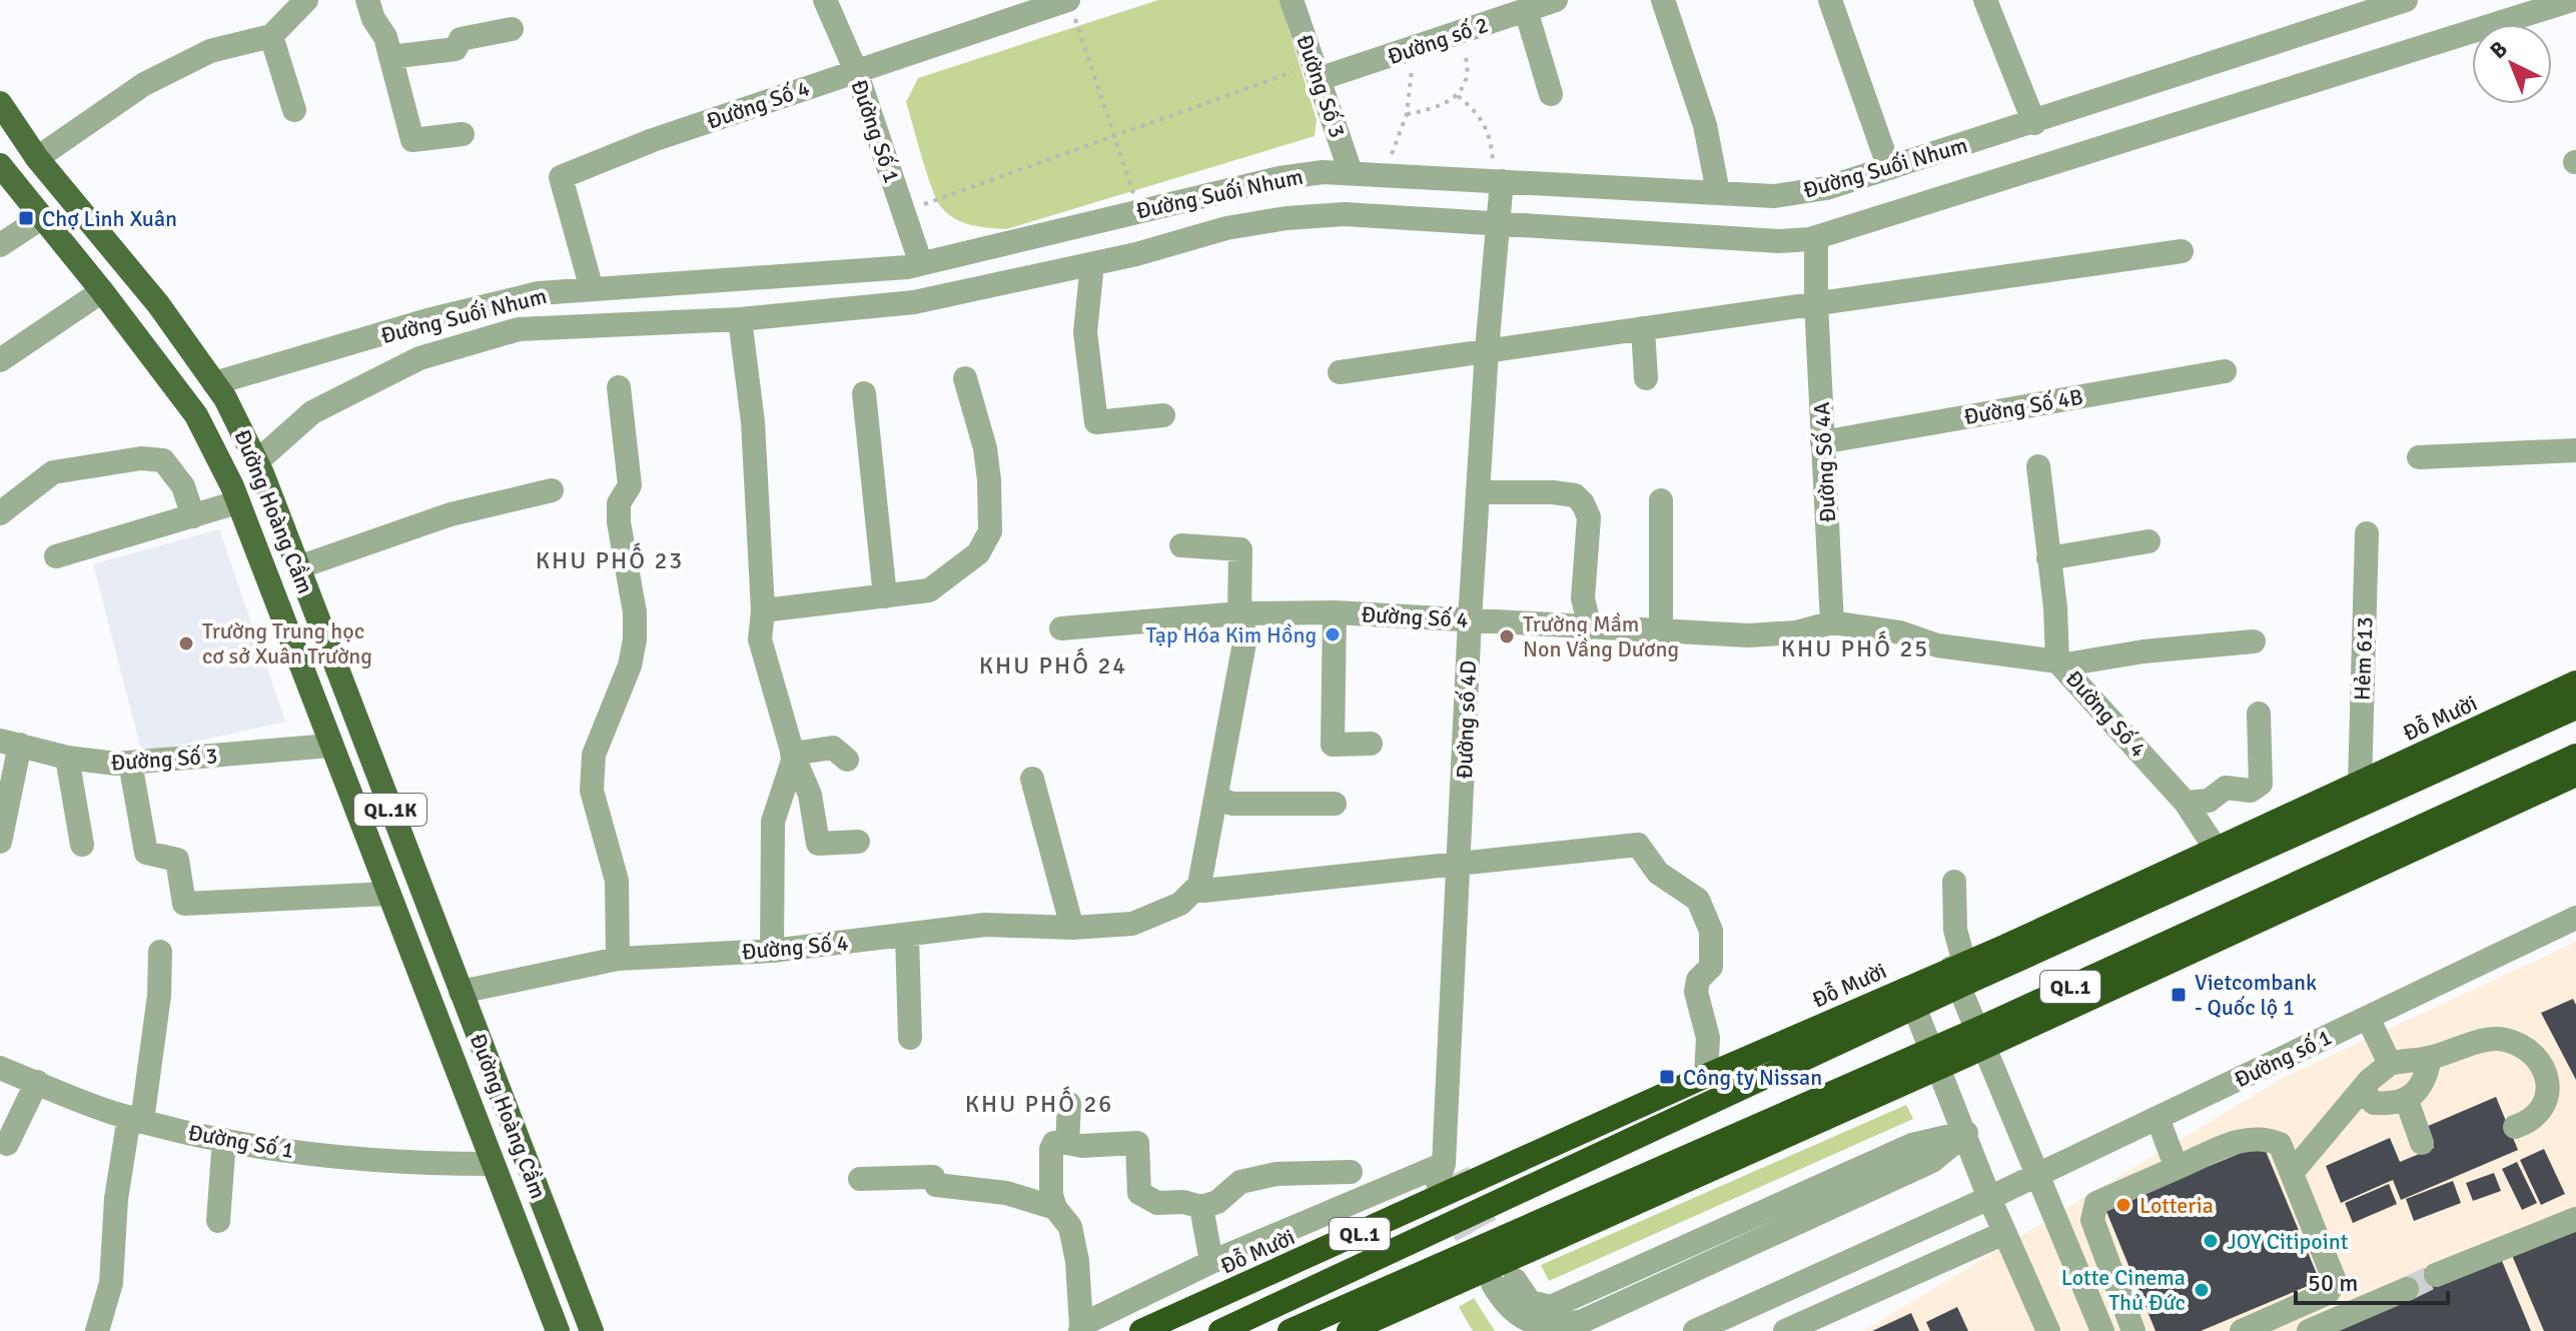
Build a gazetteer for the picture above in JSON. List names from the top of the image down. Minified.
{"streets":{"highway":["Đỗ Mười","QL.1"],"main road":["Đường Hoàng Cầm","QL.1K"],"street":["Đường số 2","Đường Số 3","Đường Số 4","Đường Số 1","Đường Suối Nhum","Đường Số 4B","Đường Số 4A","Hẻm 613","Đường số 4D","Đường số 1"]},"crossings":[["Đường số 2","Đường Số 3"],["Đường Số 3","Đường Suối Nhum"],["Đường Số 3","Đường Hoàng Cầm"],["Đường Số 4","Đường Số 1"],["Đường Số 4","Đường Suối Nhum"],["Đường Số 4","Đường Số 4A"],["Đường Số 4","Đường Hoàng Cầm"],["Đường Số 4","Đỗ Mười"],["Đường Số 4","Đường số 4D"],["Đường Số 1","Đường Suối Nhum"],["Đường Số 1","Đường Hoàng Cầm"],["Đường Suối Nhum","Đường Số 4A"],["Đường Suối Nhum","Đường Hoàng Cầm"],["Đường Suối Nhum","Đường số 4D"],["Đường Số 4B","Đường Số 4A"],["Hẻm 613","Đỗ Mười"]],"districts":["KHU PHỐ 23","KHU PHỐ 25","KHU PHỐ 24","KHU PHỐ 26"],"places":{"transit":["Chợ Linh Xuân","Vietcombank - Quốc lộ 1","Công ty Nissan"],"other":["Tạp Hóa Kim Hồng","Trường Mầm Non Vầng Dương","Trường Trung học cơ sở Xuân Trường","Lotteria","JOY Citipoint","Lotte Cinema Thủ Đức"]},"scale_bar":"50 m","north":"top left"}
